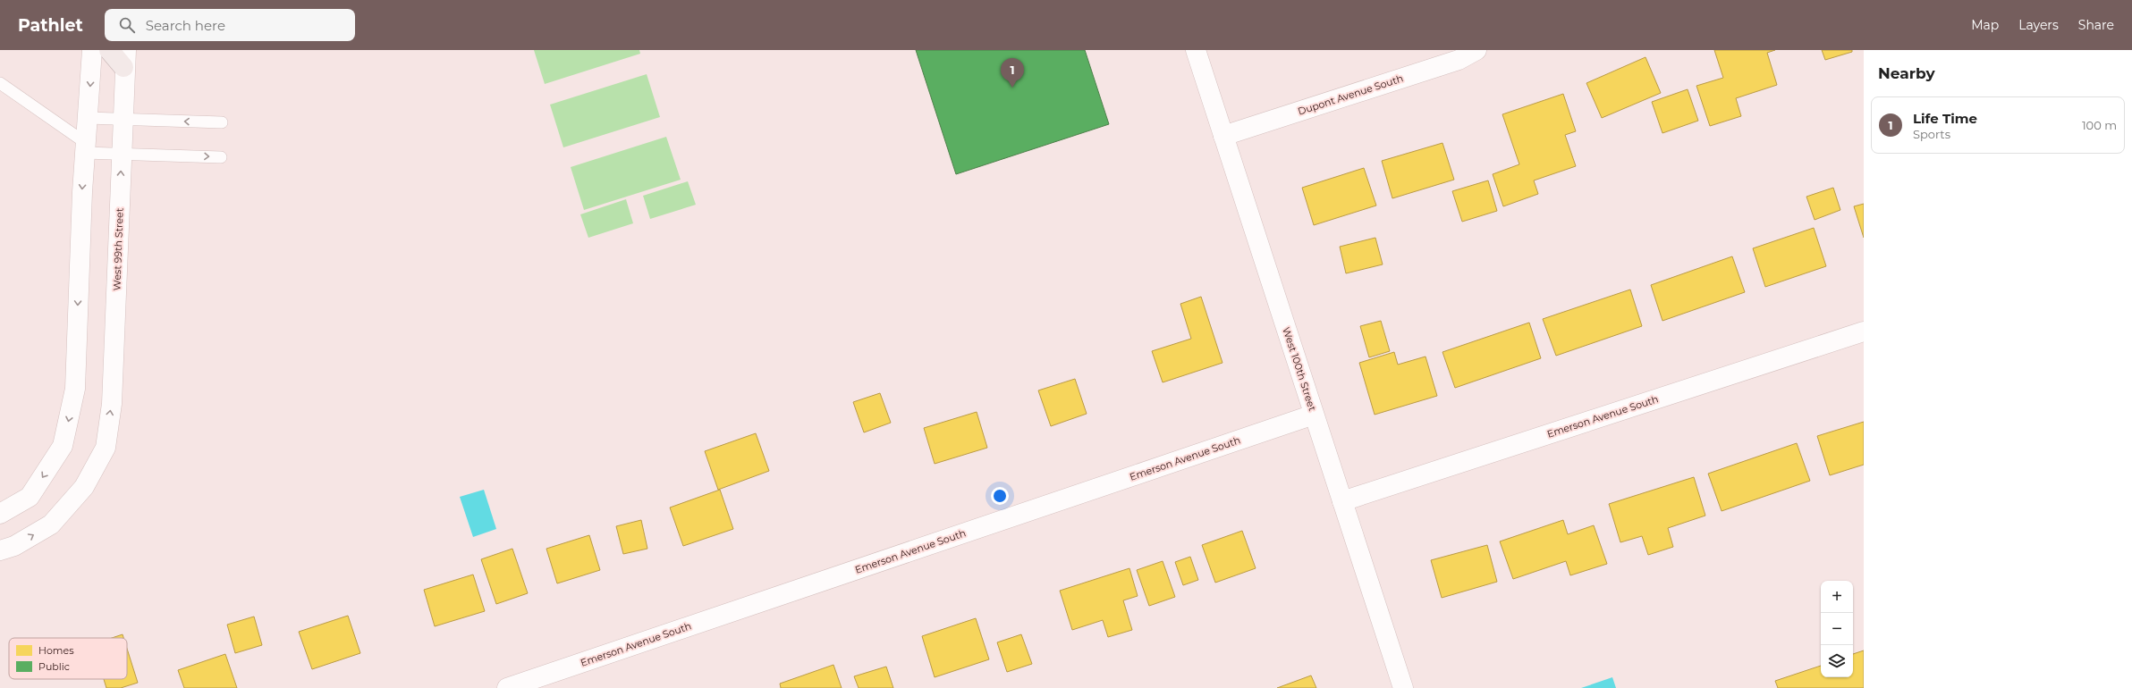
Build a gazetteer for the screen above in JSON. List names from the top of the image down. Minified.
{"streets":{"street":["Dupont Avenue South","West 99th Street","West 100th Street","Emerson Avenue South"]},"crossings":[["Dupont Avenue South","West 100th Street"],["West 100th Street","Emerson Avenue South"]],"legend":["Homes","Public"],"page":{"header":"Pathlet","search":"Search here","nav":["Map","Layers","Share"],"heading":"Nearby","pins":"1","list":[{"mark":"1","name":"Life Time","note":"Sports","value":"100 m"}],"map_buttons":["+","−"]}}
